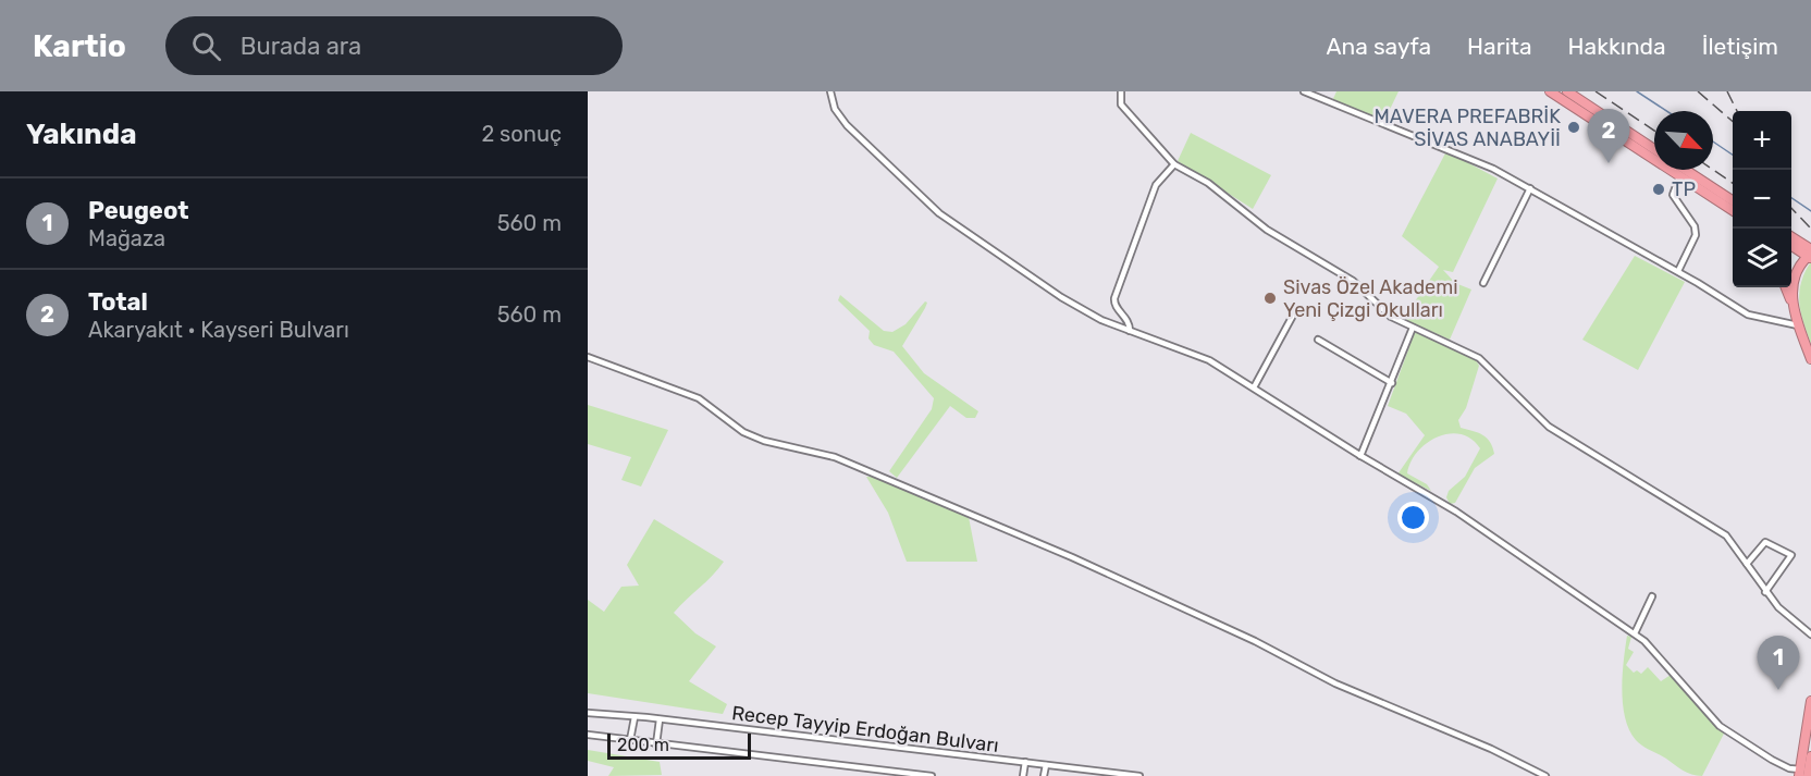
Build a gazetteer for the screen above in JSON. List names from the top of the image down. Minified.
{"streets":{"street":["Recep Tayyip Erdoğan Bulvarı"]},"places":["MAVERA PREFABRİK SİVAS ANABAYİİ","TP","Sivas Özel Akademi Yeni Çizgi Okulları"],"scale_bar":"200 m","north":"bottom right","page":{"header":"Kartio","search":"Burada ara","nav":["Ana sayfa","Harita","Hakkında","İletişim"],"heading":["Yakında","2 sonuç"],"pins":["2","1"],"map_buttons":["+","−"],"list":[{"mark":"1","name":"Peugeot","note":"Mağaza","value":"560 m"},{"mark":"2","name":"Total","note":"Akaryakıt · Kayseri Bulvarı","value":"560 m"}],"scale":"200 m"}}
